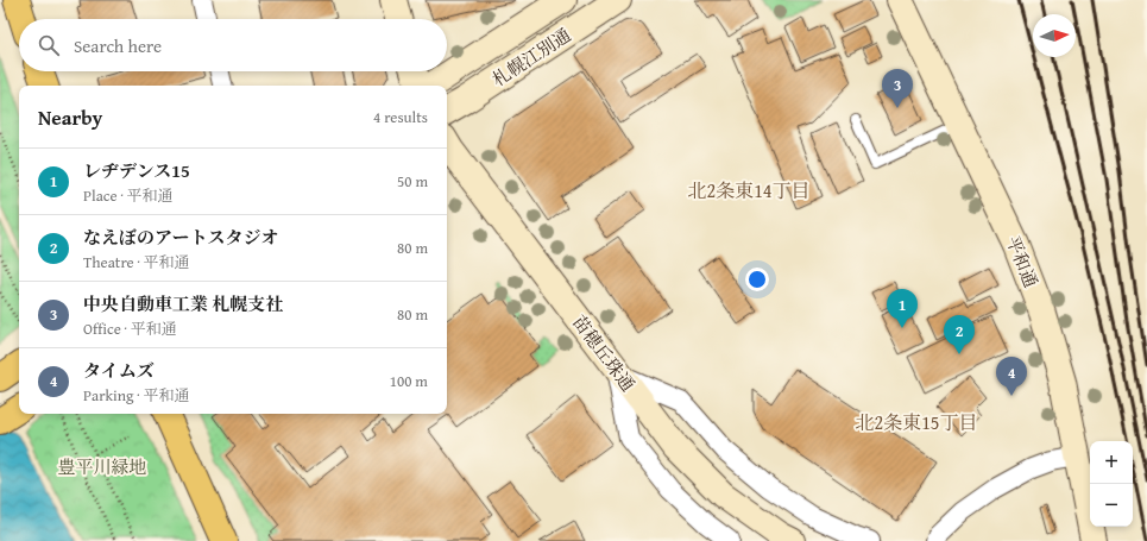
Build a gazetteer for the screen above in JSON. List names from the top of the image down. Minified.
{"streets":{"street":["札幌江別通","平和通","苗穂丘珠通"]},"districts":["北2条東14丁目","北2条東15丁目"],"parks":["豊平川緑地"],"north":"right","page":{"search":"Search here","pins":["3","1","2","4"],"heading":["Nearby","4 results"],"list":[{"mark":"1","name":"レヂデンス15","note":"Place · 平和通","value":"50 m"},{"mark":"2","name":"なえぼのアートスタジオ","note":"Theatre · 平和通","value":"80 m"},{"mark":"3","name":"中央自動車工業 札幌支社","note":"Office · 平和通","value":"80 m"},{"mark":"4","name":"タイムズ","note":"Parking · 平和通","value":"100 m"}],"map_buttons":["+","−"]}}
